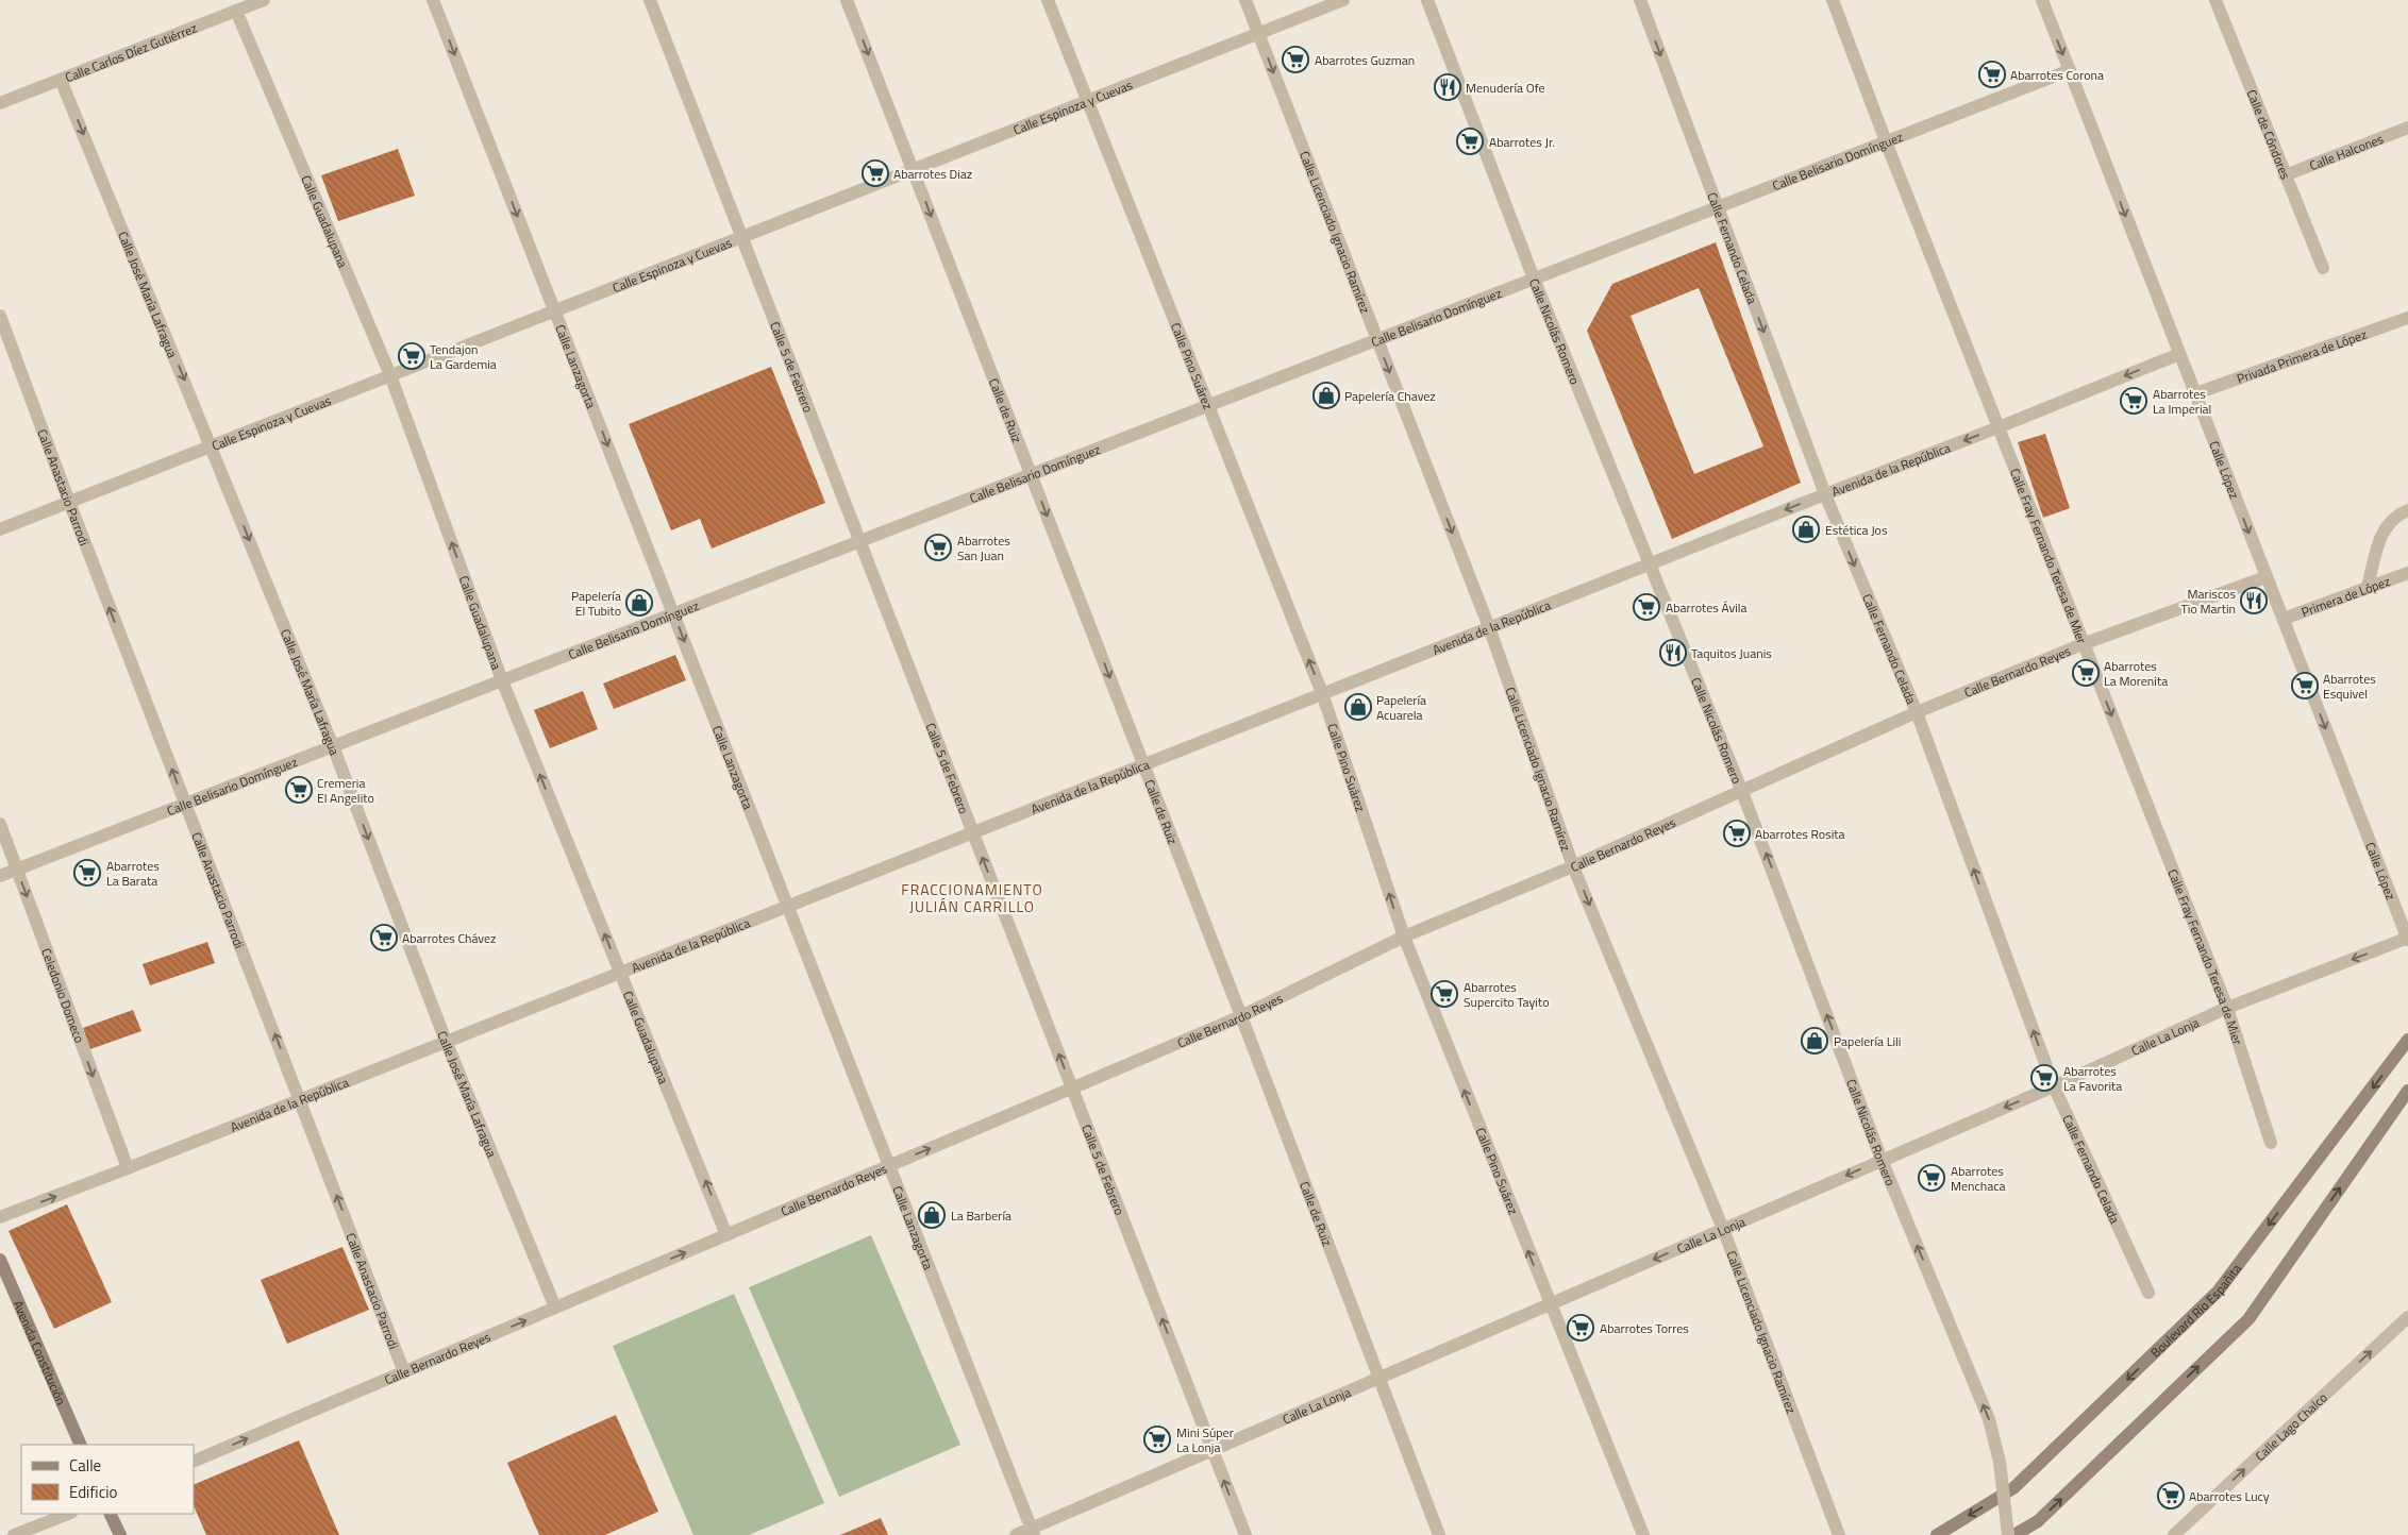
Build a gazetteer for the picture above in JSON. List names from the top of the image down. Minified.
{"streets":{"main road":["Boulevard Río Españita","Avenida Constitución"],"street":["Calle Carlos Díez Gutiérrez","Calle Espinoza y Cuevas","Calle de Cóndores","Calle Halcones","Calle Belisario Domínguez","Calle Guadalupana","Calle Licenciado Ignacio Ramírez","Calle Fernando Celada","Calle José María Lafragua","Calle Nicolás Romero","Privada Primera de López","Calle 5 de Febrero","Calle Pino Suárez","Calle Lanzagorta","Calle de Ruiz","Avenida de la República","Calle López","Calle Anastacio Parrodi","Calle Fray Fernando Teresa de Mier","Primera de López","Calle Bernardo Reyes","Celedonio Domeco","Calle La Lonja","Calle Lago Chalco"]},"crossings":[["Calle Carlos Díez Gutiérrez","Calle Guadalupana"],["Calle Carlos Díez Gutiérrez","Calle José María Lafragua"],["Calle Espinoza y Cuevas","Calle Guadalupana"],["Calle Espinoza y Cuevas","Calle Licenciado Ignacio Ramírez"],["Calle Espinoza y Cuevas","Calle José María Lafragua"],["Calle Espinoza y Cuevas","Calle 5 de Febrero"],["Calle Espinoza y Cuevas","Calle Pino Suárez"],["Calle Espinoza y Cuevas","Calle Lanzagorta"],["Calle Espinoza y Cuevas","Calle de Ruiz"],["Calle Espinoza y Cuevas","Calle Anastacio Parrodi"],["Calle de Cóndores","Calle Halcones"],["Calle Belisario Domínguez","Calle Guadalupana"],["Calle Belisario Domínguez","Calle Licenciado Ignacio Ramírez"],["Calle Belisario Domínguez","Calle Fernando Celada"],["Calle Belisario Domínguez","Calle José María Lafragua"],["Calle Belisario Domínguez","Calle Nicolás Romero"],["Calle Belisario Domínguez","Calle 5 de Febrero"],["Calle Belisario Domínguez","Calle Pino Suárez"],["Calle Belisario Domínguez","Calle Lanzagorta"],["Calle Belisario Domínguez","Calle de Ruiz"],["Calle Belisario Domínguez","Calle López"],["Calle Belisario Domínguez","Calle Anastacio Parrodi"],["Calle Belisario Domínguez","Calle Fray Fernando Teresa de Mier"],["Calle Belisario Domínguez","Celedonio Domeco"],["Calle Guadalupana","Avenida de la República"],["Calle Guadalupana","Calle Bernardo Reyes"],["Calle Licenciado Ignacio Ramírez","Avenida de la República"],["Calle Licenciado Ignacio Ramírez","Calle Bernardo Reyes"],["Calle Licenciado Ignacio Ramírez","Calle La Lonja"],["Calle Fernando Celada","Avenida de la República"],["Calle Fernando Celada","Calle Bernardo Reyes"],["Calle Fernando Celada","Calle La Lonja"],["Calle José María Lafragua","Avenida de la República"],["Calle José María Lafragua","Calle Bernardo Reyes"],["Calle Nicolás Romero","Avenida de la República"],["Calle Nicolás Romero","Calle Bernardo Reyes"],["Calle Nicolás Romero","Calle La Lonja"],["Privada Primera de López","Calle López"],["Calle 5 de Febrero","Avenida de la República"],["Calle 5 de Febrero","Calle Bernardo Reyes"],["Calle 5 de Febrero","Calle La Lonja"],["Calle Pino Suárez","Avenida de la República"],["Calle Pino Suárez","Calle Bernardo Reyes"],["Calle Pino Suárez","Calle La Lonja"],["Calle Lanzagorta","Avenida de la República"],["Calle Lanzagorta","Calle Bernardo Reyes"],["Calle Lanzagorta","Calle La Lonja"],["Calle de Ruiz","Avenida de la República"],["Calle de Ruiz","Calle Bernardo Reyes"],["Calle de Ruiz","Calle La Lonja"],["Avenida de la República","Calle López"],["Avenida de la República","Calle Anastacio Parrodi"],["Avenida de la República","Calle Fray Fernando Teresa de Mier"],["Avenida de la República","Celedonio Domeco"],["Calle López","Primera de López"],["Calle López","Calle Bernardo Reyes"],["Calle López","Calle La Lonja"],["Calle Anastacio Parrodi","Calle Bernardo Reyes"],["Calle Fray Fernando Teresa de Mier","Calle Bernardo Reyes"],["Calle Fray Fernando Teresa de Mier","Calle La Lonja"]],"one_way":["Calle Guadalupana","Calle Licenciado Ignacio Ramírez","Calle José María Lafragua","Calle Nicolás Romero","Calle 5 de Febrero","Calle Pino Suárez","Calle Lanzagorta","Calle de Ruiz","Calle López","Calle Anastacio Parrodi","Celedonio Domeco","Calle La Lonja","Calle Lago Chalco"],"districts":["FRACCIONAMIENTO JULIÁN CARRILLO"],"places":{"supermarket":["Abarrotes Guzman","Abarrotes Corona","Abarrotes Jr.","Abarrotes Diaz","Tendajon La Gardemia","Abarrotes La Imperial","Abarrotes San Juan","Abarrotes Ávila","Abarrotes La Morenita","Abarrotes Esquivel","Cremeria El Angelito","Abarrotes Rosita","Abarrotes La Barata","Abarrotes Chávez","Abarrotes Supercito Tayito","Abarrotes La Favorita","Abarrotes Menchaca","Abarrotes Torres","Mini Súper La Lonja","Abarrotes Lucy"],"restaurant":["Menudería Ofe","Mariscos Tio Martin","Taquitos Juanis"],"shop":["Papelería Chavez","Estética Jos","Papelería El Tubito","Papelería Acuarela","Papelería Lili","La Barbería"]},"legend":["Calle","Edificio"]}
